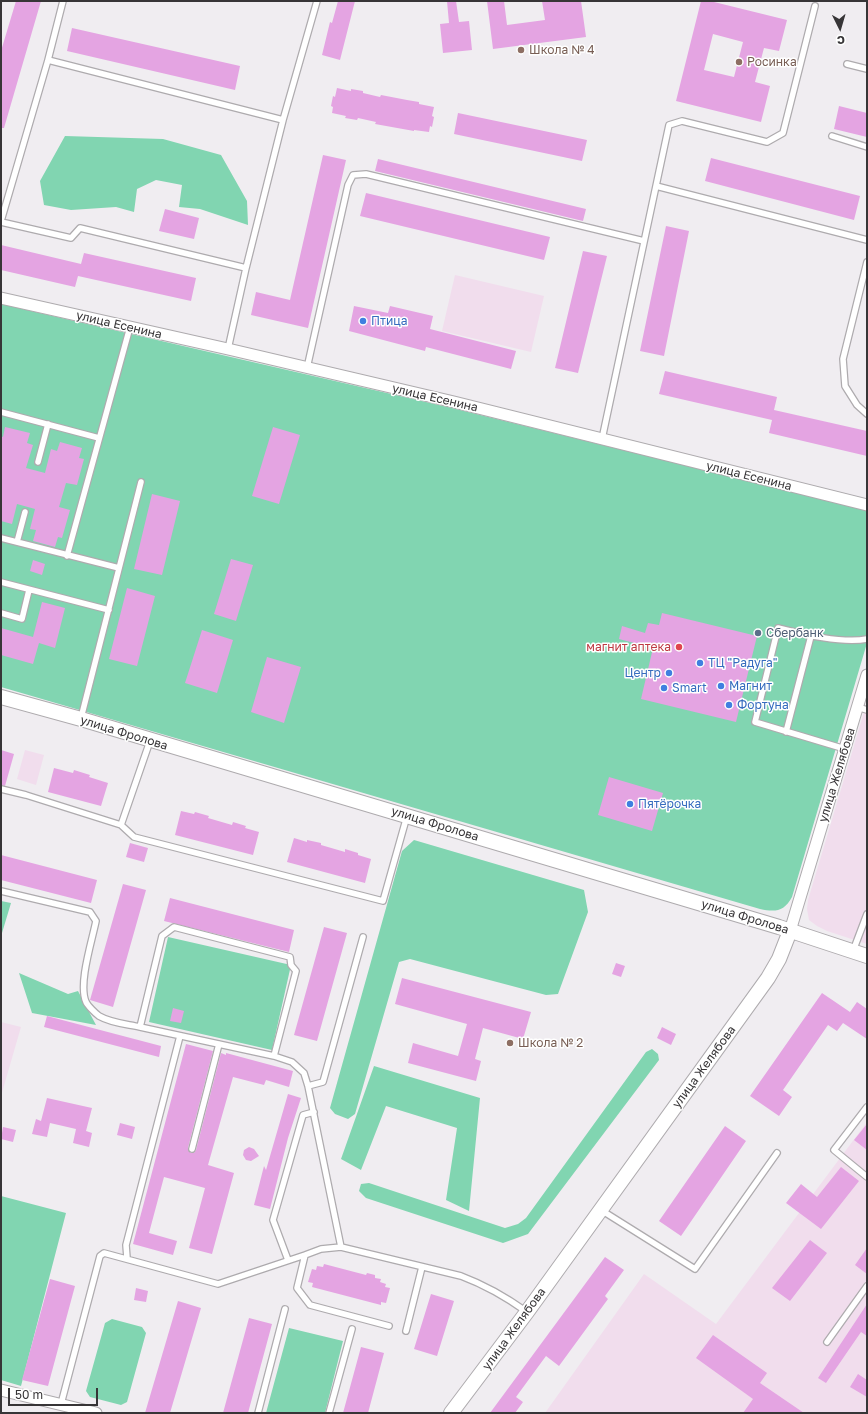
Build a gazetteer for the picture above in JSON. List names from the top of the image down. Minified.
{"streets":{"street":["улица Есенина","улица Фролова","улица Желябова"]},"crossings":[["улица Фролова","улица Желябова"]],"places":["Школа № 4","Росинка","Птица","Сбербанк","магнит аптека","ТЦ \"Радуга\"","Центр","Магнит","Smart","Фортуна","Пятёрочка","Школа № 2"],"scale_bar":"50 m","north":"bottom"}
